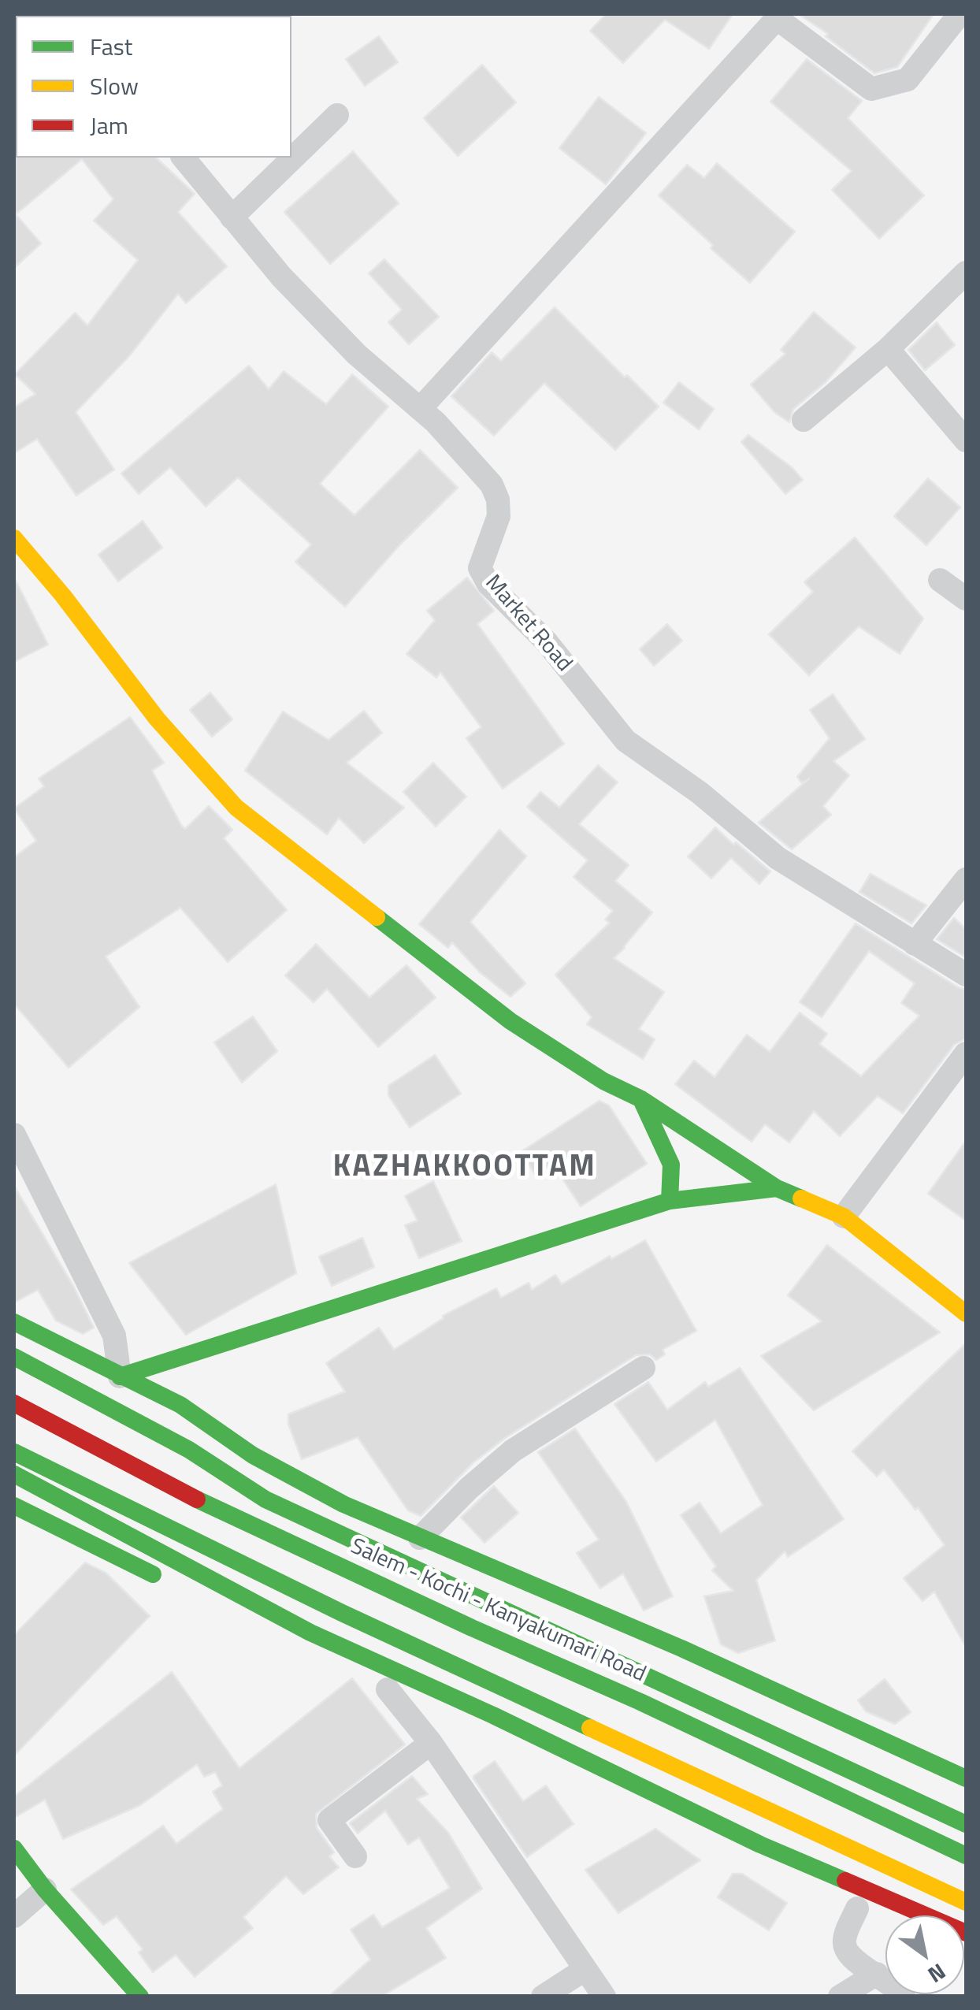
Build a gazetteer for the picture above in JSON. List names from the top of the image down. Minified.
{"streets":{"main road":["Salem - Kochi - Kanyakumari Road"],"street":["Market Road"]},"districts":["KAZHAKKOOTTAM"],"legend":["Fast","Slow","Jam"],"north":"bottom right"}
